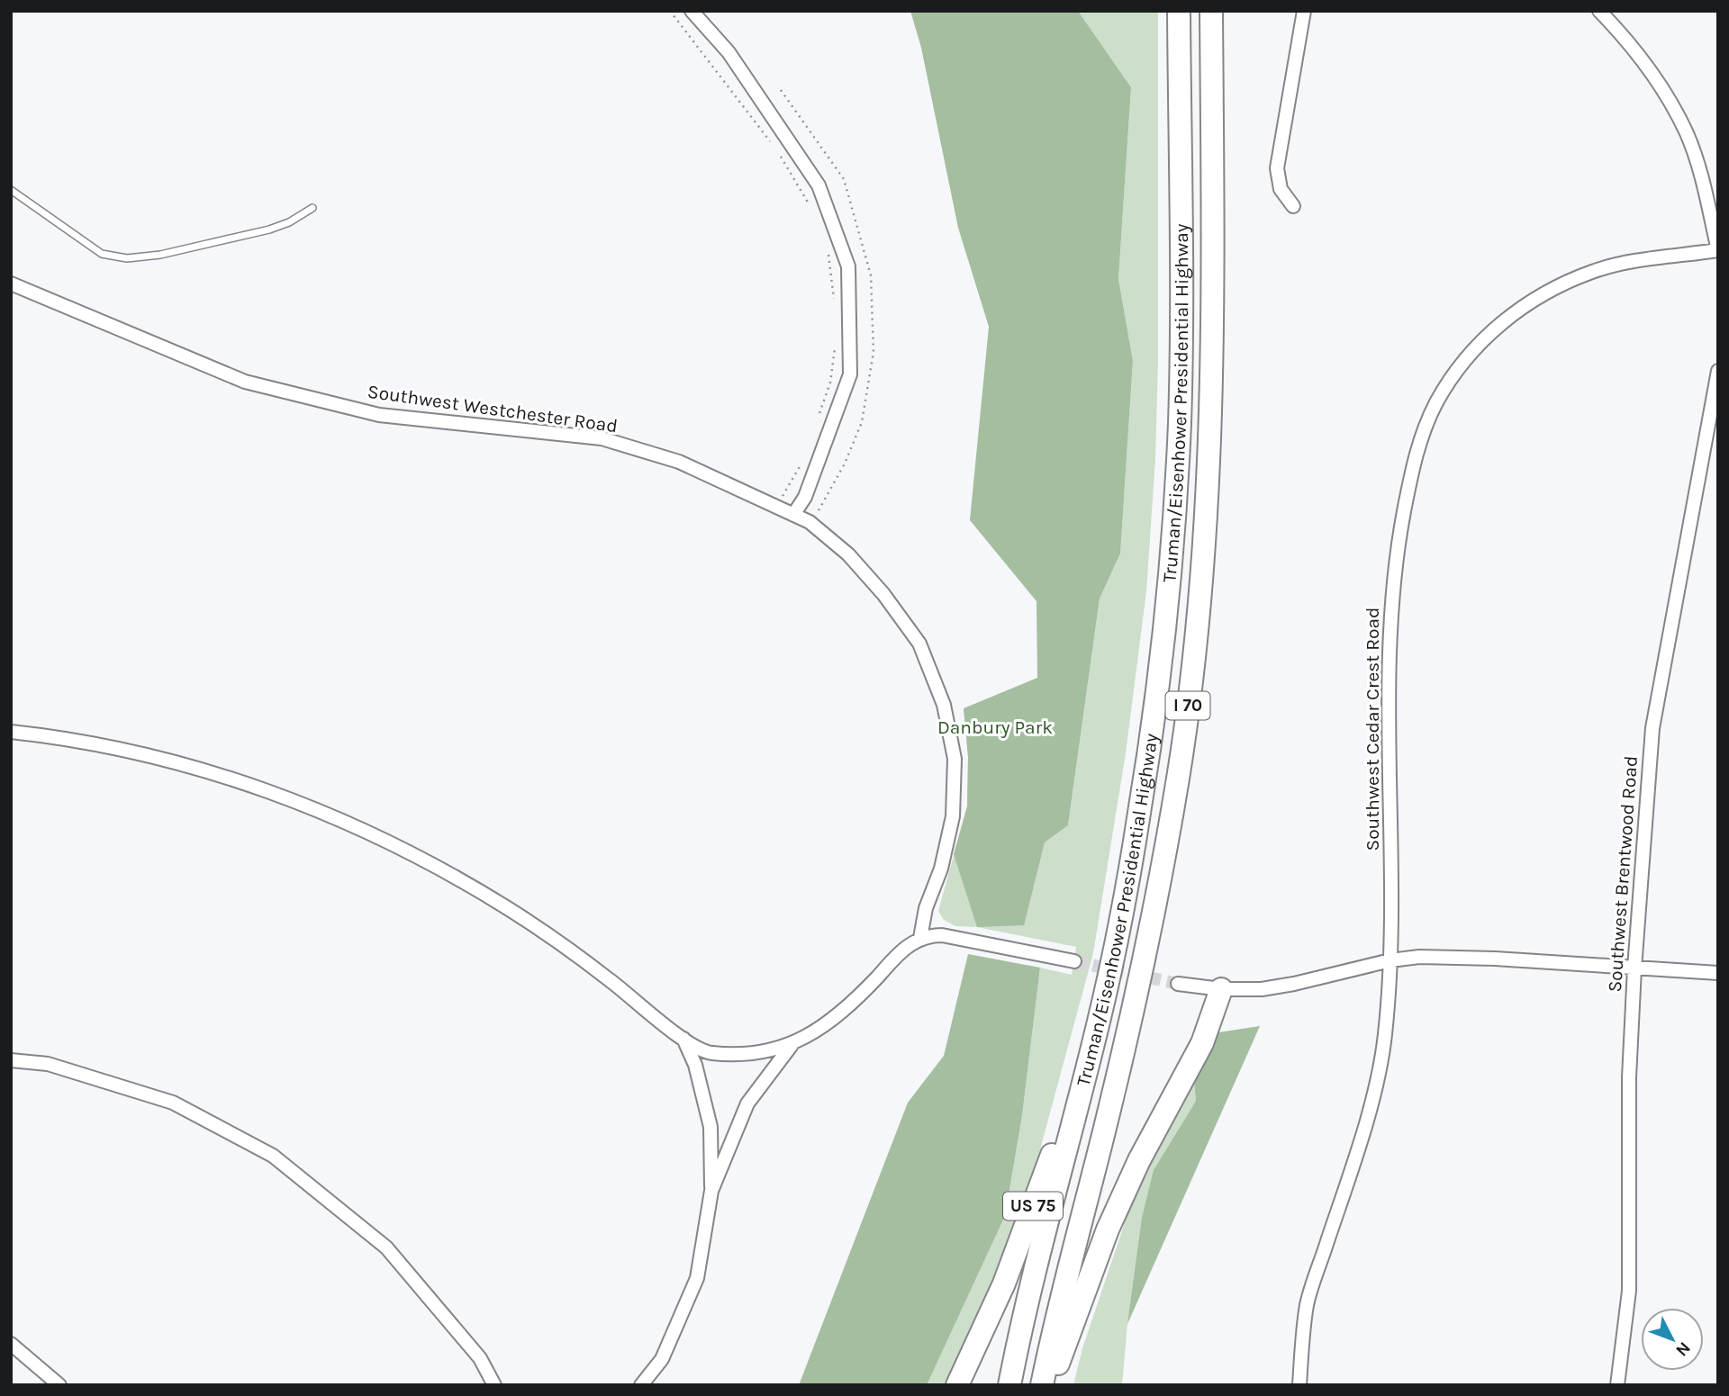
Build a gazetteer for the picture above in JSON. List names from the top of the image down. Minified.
{"streets":{"highway":["Truman/Eisenhower Presidential Highway","I 70","US 75"],"street":["Southwest Westchester Road","Southwest Cedar Crest Road","Southwest Brentwood Road"]},"crossings":[["Truman/Eisenhower Presidential Highway","US 75"]],"parks":["Danbury Park"],"north":"bottom right"}
